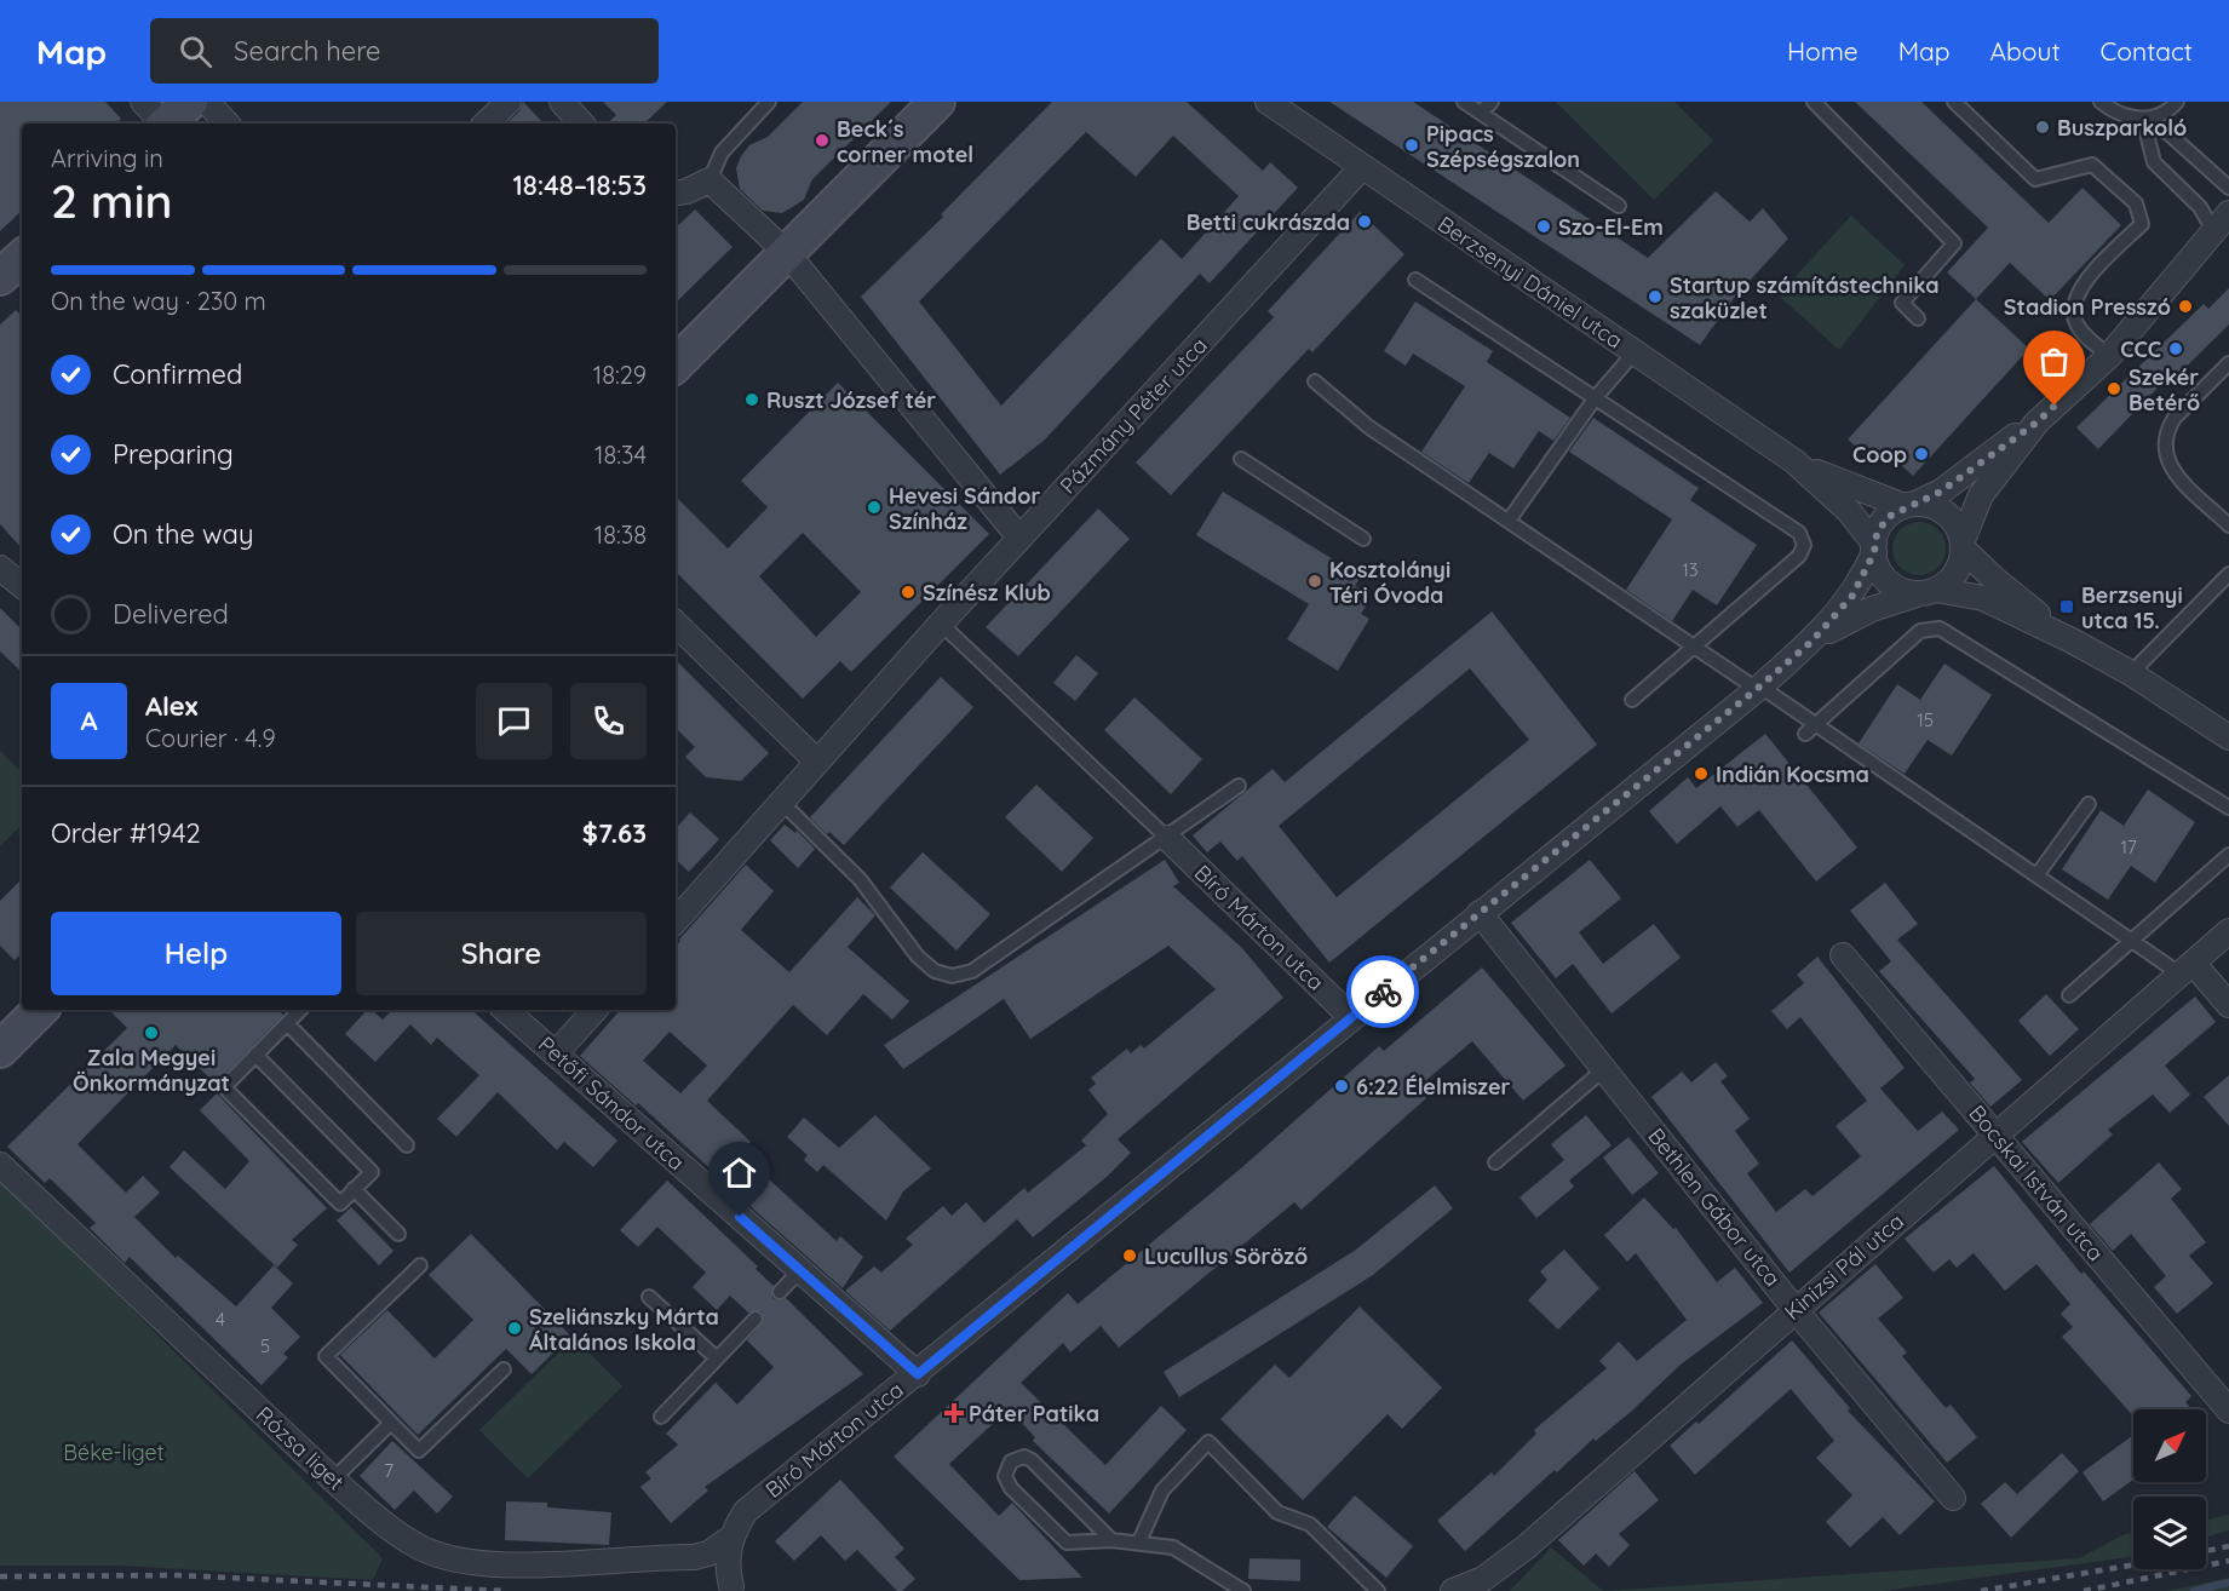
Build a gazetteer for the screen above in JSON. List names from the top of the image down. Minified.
{"streets":{"street":["Berzsenyi Dániel utca","Pázmány Péter utca","Bíró Márton utca","Petőfi Sándor utca","Bocskai István utca","Bethlen Gábor utca","Kinizsi Pál utca","Rózsa liget"]},"crossings":[["Berzsenyi Dániel utca","Pázmány Péter utca"],["Berzsenyi Dániel utca","Bíró Márton utca"],["Bíró Márton utca","Petőfi Sándor utca"],["Bíró Márton utca","Bethlen Gábor utca"],["Bíró Márton utca","Rózsa liget"],["Bocskai István utca","Kinizsi Pál utca"],["Bethlen Gábor utca","Kinizsi Pál utca"]],"parks":["Béke-liget"],"places":{"other":["Buszparkoló","Beck´s corner motel","Pipacs Szépségszalon","Betti cukrászda","Szo-El-Em","Startup számítástechnika szaküzlet","Stadion Presszó","CCC","Szekér Betérő","Ruszt József tér","Coop","Hevesi Sándor Színház","Kosztolányi Téri Óvoda","Színész Klub","Indián Kocsma","Zala Megyei Önkormányzat","6:22 Élelmiszer","Lucullus Söröző","Szeliánszky Márta Általános Iskola"],"transit":["Berzsenyi utca 15."],"health":["Páter Patika"]},"house_numbers":["13","15","17","4","5","7"],"north":"top right","page":{"header":"Map","search":"Search here","nav":["Home","Map","About","Contact"],"heading":["2 min","Arriving in","18:48–18:53"],"panel":["Alex","Courier · 4.9","Order #1942","$7.63"],"bar":"On the way · 230 m","list":[["Confirmed","18:29"],["Preparing","18:34"],["On the way","18:38"],"Delivered"],"round":"A","buttons":["Help","Share"]}}
